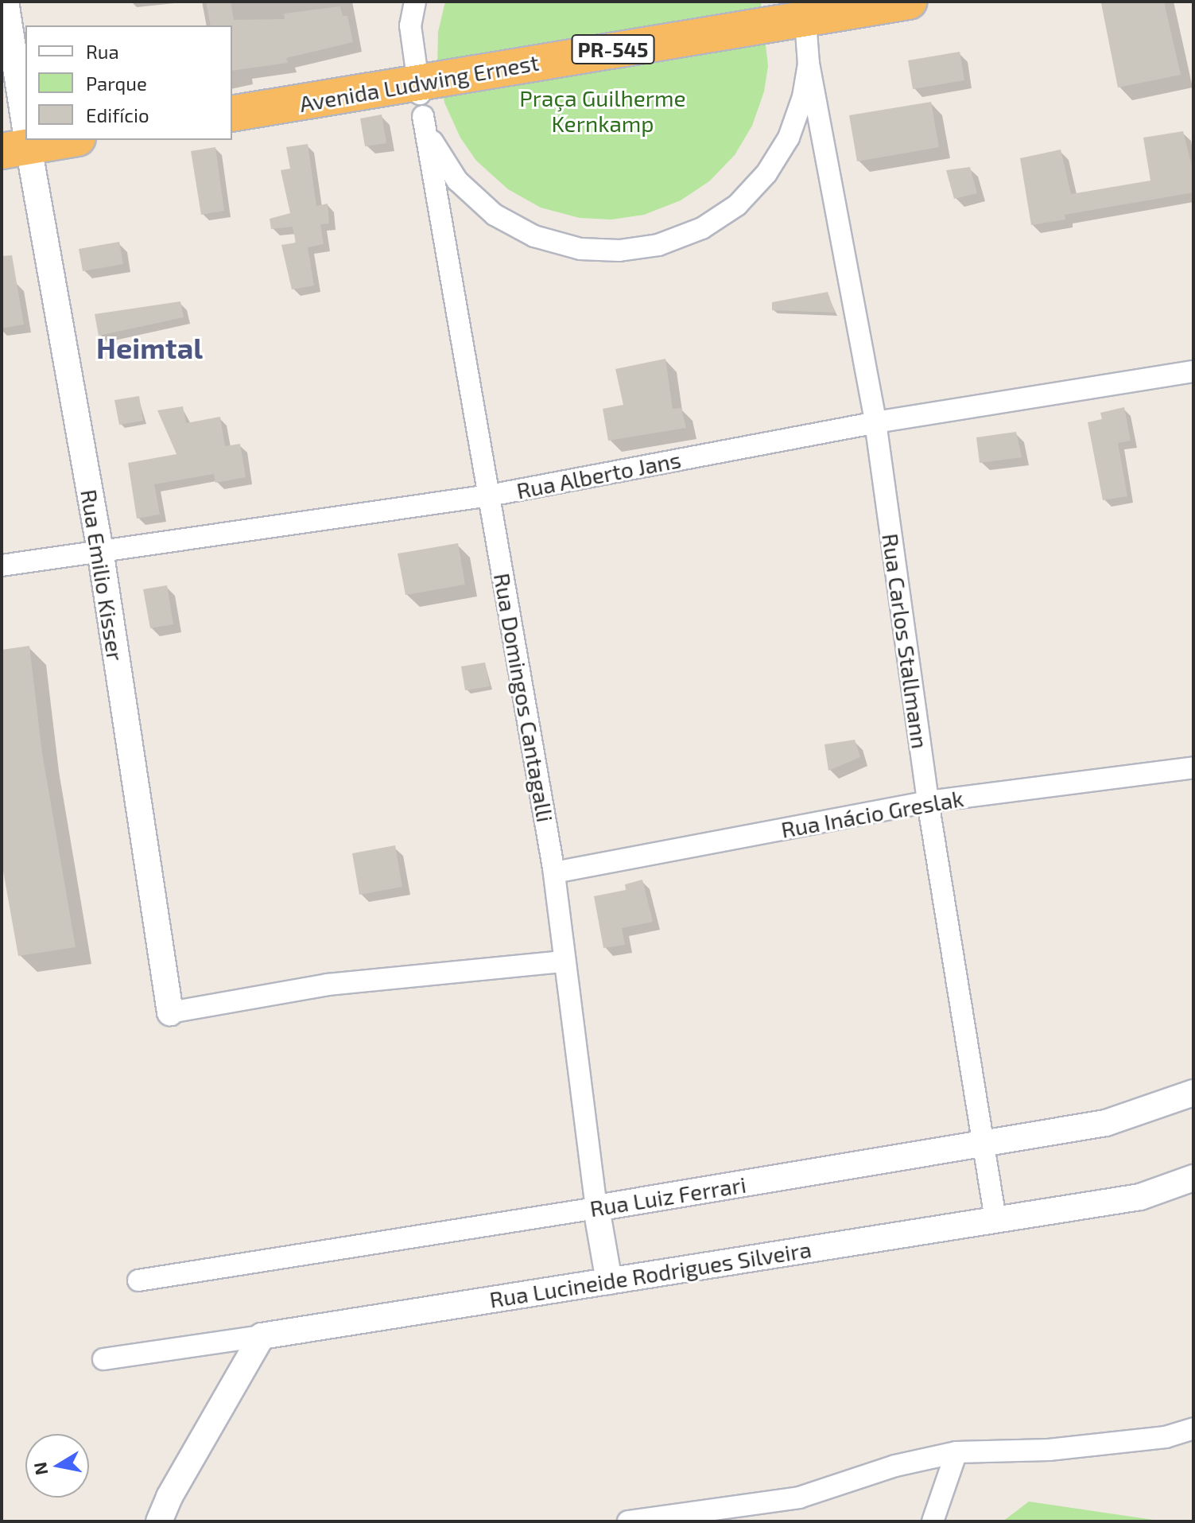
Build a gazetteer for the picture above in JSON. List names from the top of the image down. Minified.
{"streets":{"highway":["PR-545","Avenida Ludwing Ernest"],"street":["Rua Alberto Jans","Rua Emilio Kisser","Rua Carlos Stallmann","Rua Domingos Cantagalli","Rua Inácio Greslak","Rua Luiz Ferrari","Rua Lucineide Rodrigues Silveira"]},"crossings":[["Rua Alberto Jans","Rua Emilio Kisser"],["Rua Alberto Jans","Rua Carlos Stallmann"],["Rua Alberto Jans","Rua Domingos Cantagalli"],["Rua Carlos Stallmann","Rua Inácio Greslak"],["Rua Carlos Stallmann","Rua Luiz Ferrari"],["Rua Carlos Stallmann","Rua Lucineide Rodrigues Silveira"],["Rua Domingos Cantagalli","Rua Inácio Greslak"],["Rua Domingos Cantagalli","Rua Luiz Ferrari"],["Rua Domingos Cantagalli","Rua Lucineide Rodrigues Silveira"]],"districts":["Heimtal"],"parks":["Praça Guilherme Kernkamp"],"legend":["Rua","Parque","Edifício"],"north":"left"}
